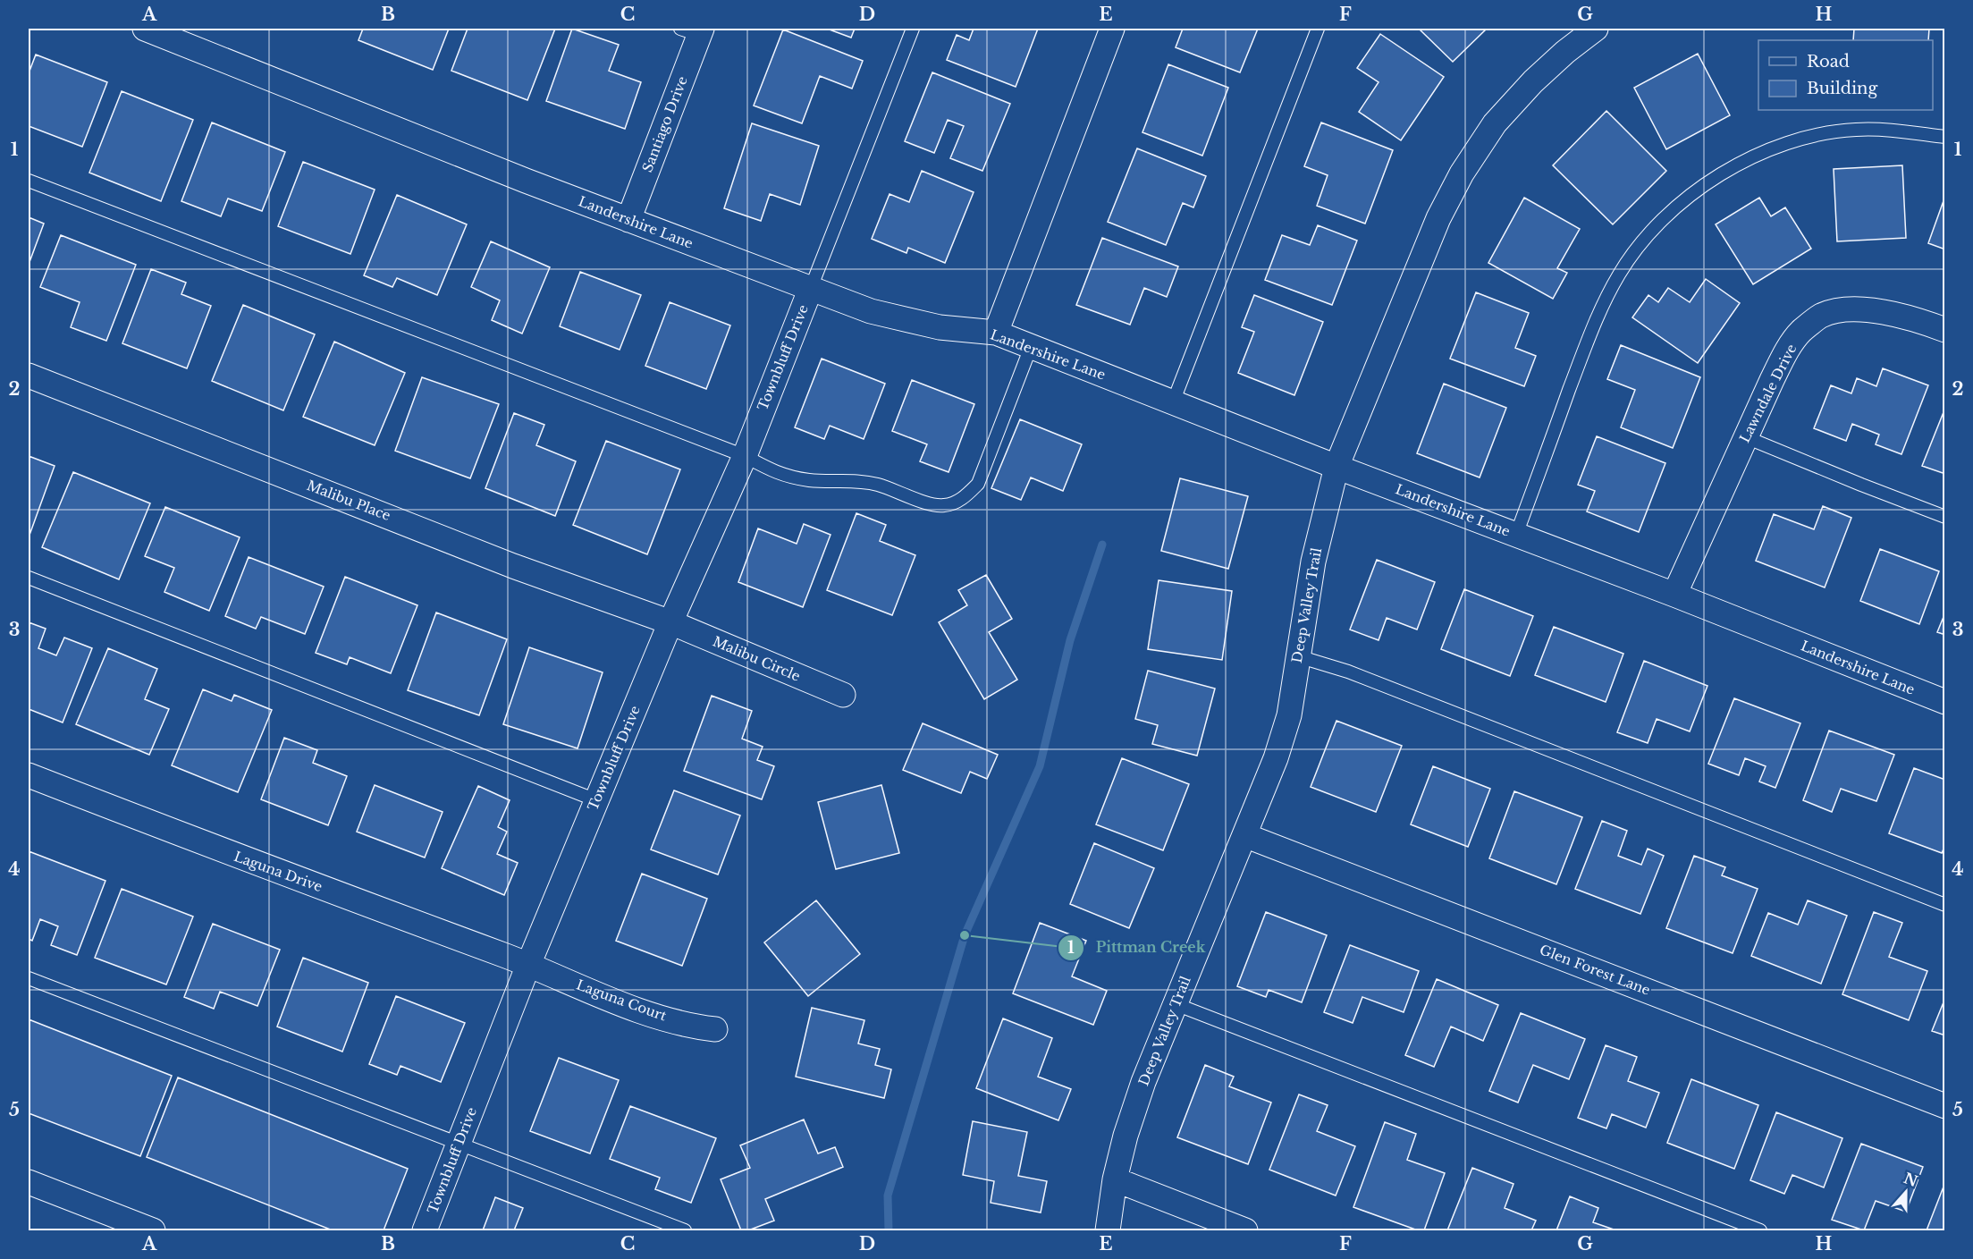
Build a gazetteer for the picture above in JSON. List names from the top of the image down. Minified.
{"streets":{"street":["Santiago Drive","Landershire Lane","Townbluff Drive","Lawndale Drive","Malibu Place","Deep Valley Trail","Malibu Circle","Laguna Drive","Glen Forest Lane","Laguna Court"]},"crossings":[["Santiago Drive","Landershire Lane"],["Landershire Lane","Townbluff Drive"],["Landershire Lane","Lawndale Drive"],["Landershire Lane","Deep Valley Trail"],["Townbluff Drive","Malibu Place"],["Townbluff Drive","Malibu Circle"],["Townbluff Drive","Laguna Drive"],["Townbluff Drive","Laguna Court"],["Malibu Place","Malibu Circle"],["Deep Valley Trail","Glen Forest Lane"],["Laguna Drive","Laguna Court"]],"places":["Pittman Creek"],"legend":["Road","Building"],"north":"top","grid":{"columns":["A","B","C","D","E","F","G","H"],"rows":["1","2","3","4","5"]}}
